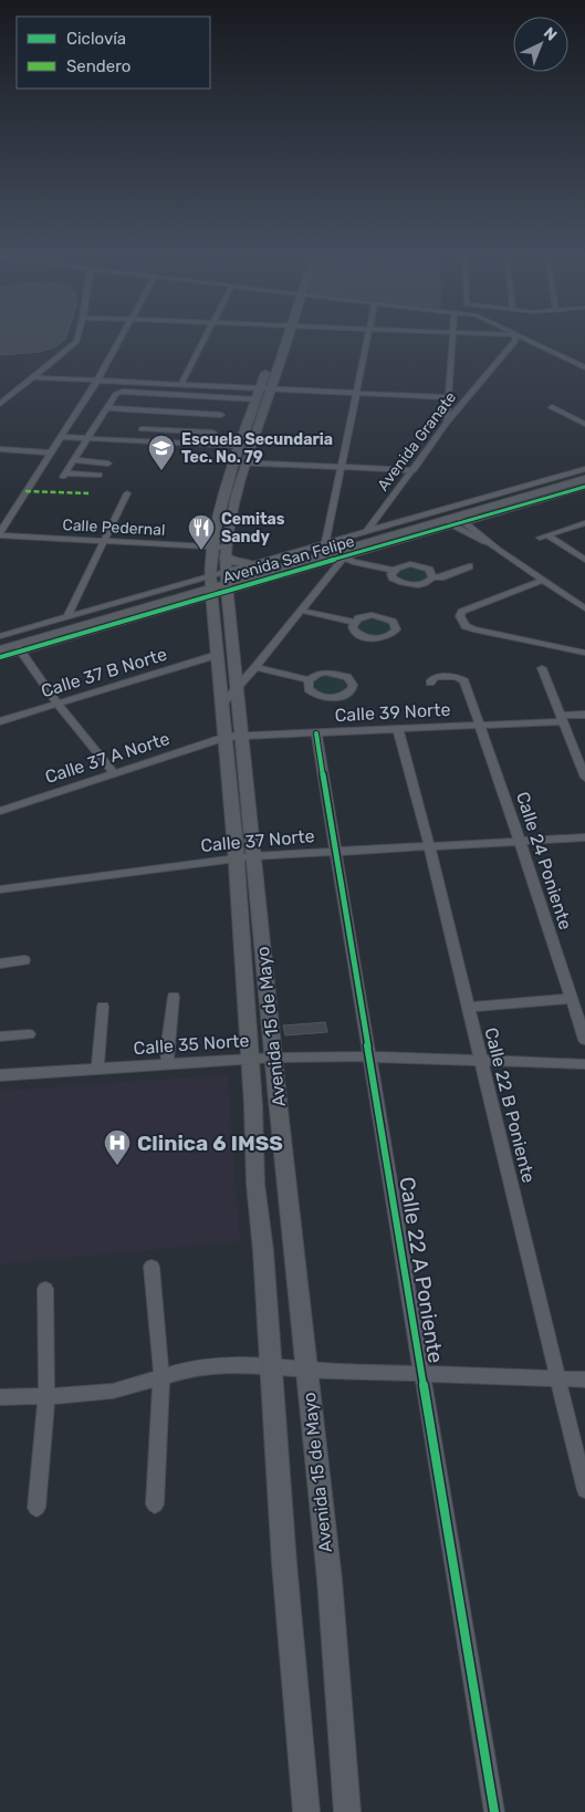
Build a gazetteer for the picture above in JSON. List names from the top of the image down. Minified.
{"streets":{"main road":["Avenida San Felipe","Avenida 15 de Mayo"],"street":["Avenida Granate","Calle Pedernal","Calle 37 B Norte","Calle 39 Norte","Calle 37 A Norte","Calle 37 Norte","Calle 24 Poniente","Calle 35 Norte","Calle 22 B Poniente","Calle 22 A Poniente"]},"crossings":[["Avenida Granate","Avenida San Felipe"],["Avenida Granate","Avenida 15 de Mayo"],["Calle Pedernal","Avenida San Felipe"],["Calle Pedernal","Avenida 15 de Mayo"],["Avenida San Felipe","Avenida 15 de Mayo"],["Calle 37 B Norte","Avenida 15 de Mayo"],["Calle 39 Norte","Calle 37 A Norte"],["Calle 39 Norte","Calle 24 Poniente"],["Calle 39 Norte","Avenida 15 de Mayo"],["Calle 39 Norte","Calle 22 B Poniente"],["Calle 39 Norte","Calle 22 A Poniente"],["Calle 37 A Norte","Avenida 15 de Mayo"],["Calle 37 Norte","Calle 24 Poniente"],["Calle 37 Norte","Avenida 15 de Mayo"],["Calle 37 Norte","Calle 22 B Poniente"],["Calle 37 Norte","Calle 22 A Poniente"],["Avenida 15 de Mayo","Calle 35 Norte"],["Calle 35 Norte","Calle 22 B Poniente"],["Calle 35 Norte","Calle 22 A Poniente"]],"places":{"school or university":["Escuela Secundaria Tec. No. 79"],"restaurant":["Cemitas Sandy"],"hospital":["Clinica 6 IMSS"]},"legend":["Ciclovía","Sendero"],"north":"top right"}
